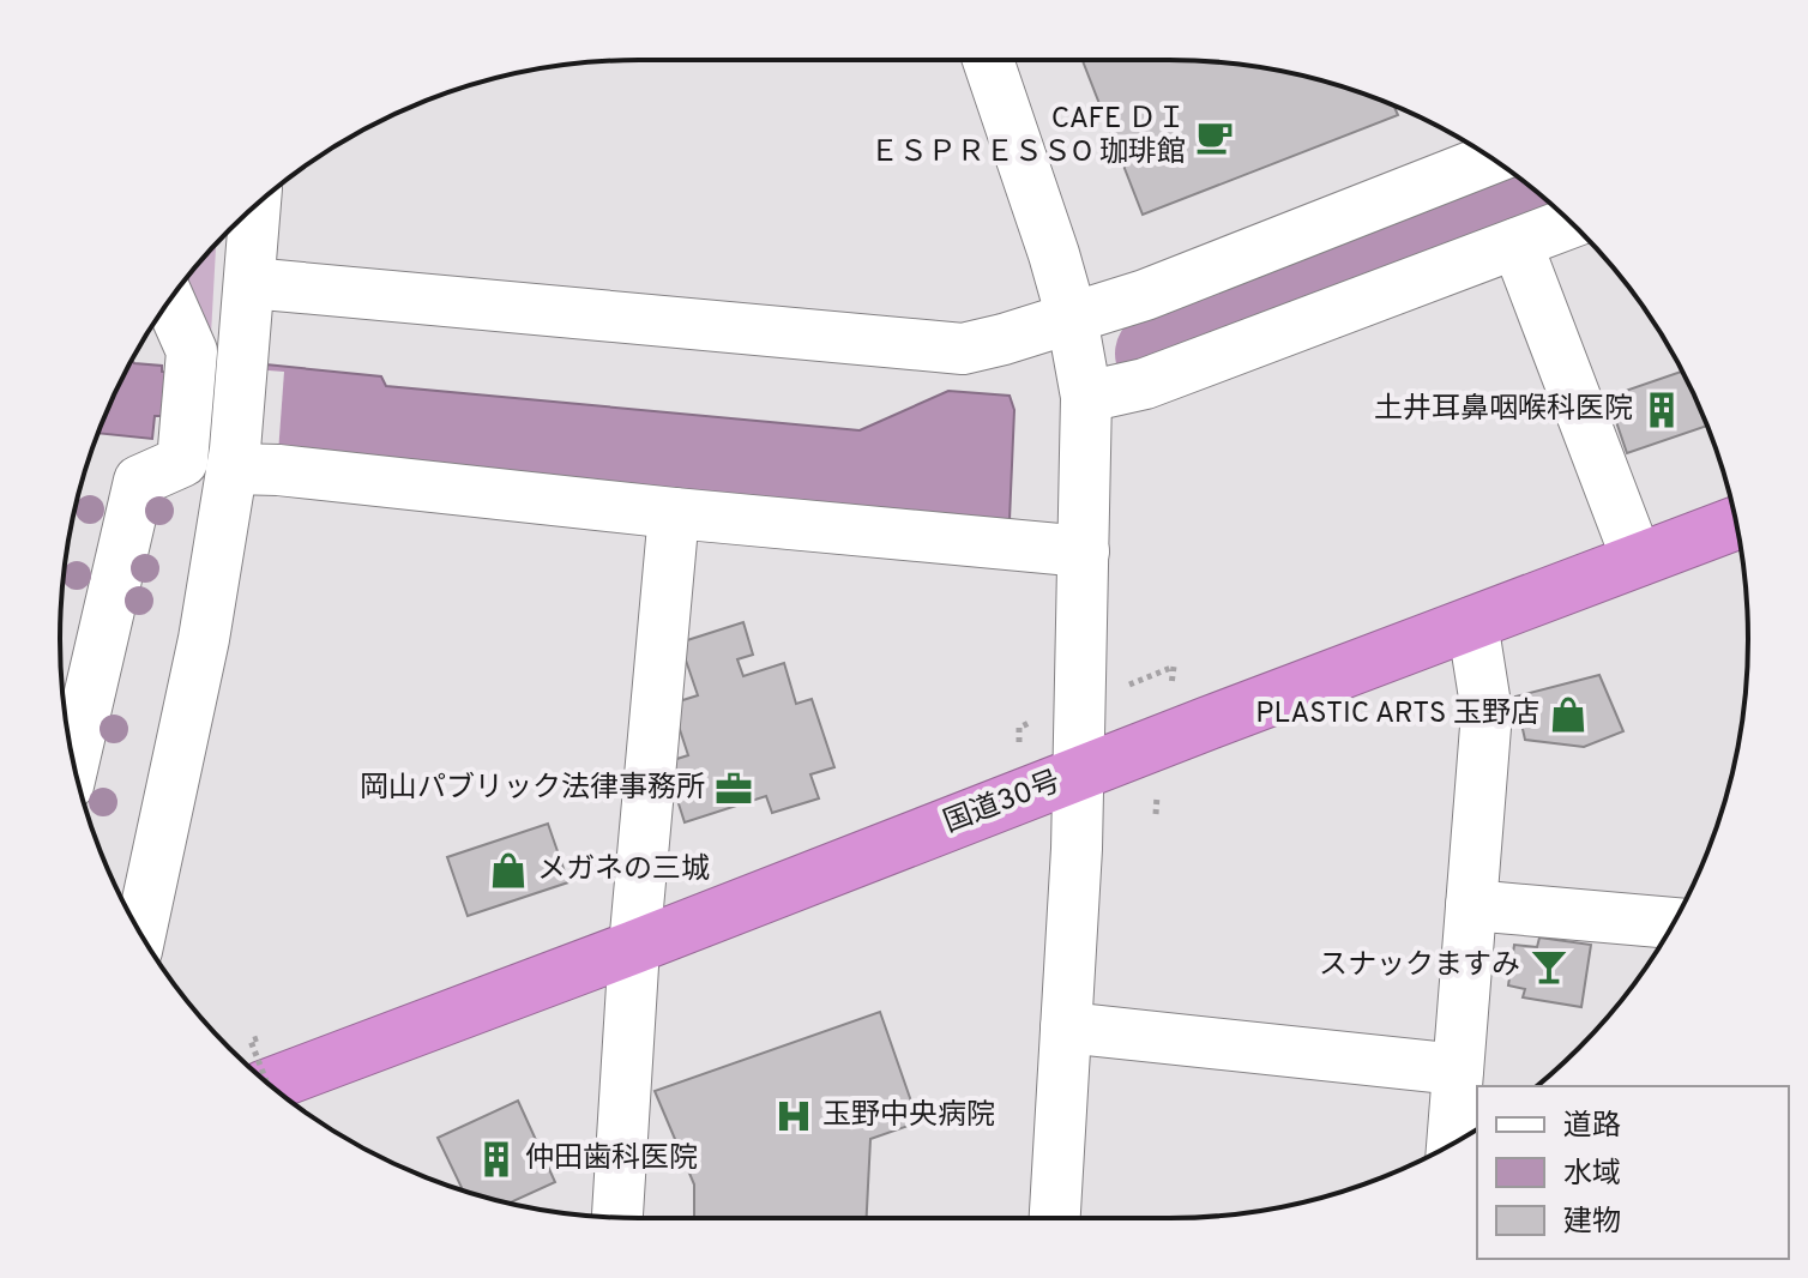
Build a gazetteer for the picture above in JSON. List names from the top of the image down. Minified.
{"streets":{"highway":["国道30号"]},"places":{"cafe":["CAFE ＤＩ ＥＳＰＲＥＳＳO 珈琲館"],"building":["土井耳鼻咽喉科医院","仲田歯科医院"],"shop":["PLASTIC ARTS 玉野店","メガネの三城"],"office":["岡山パブリック法律事務所"],"bar":["スナックますみ"],"hospital":["玉野中央病院"]},"legend":["道路","水域","建物"]}
